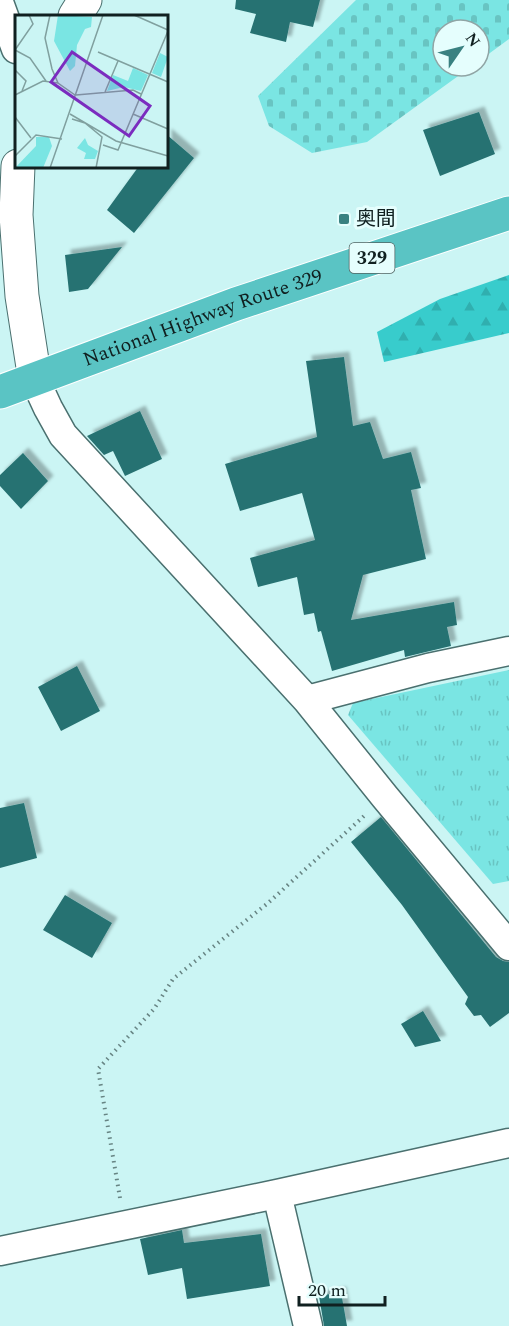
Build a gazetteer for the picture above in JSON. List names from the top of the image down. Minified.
{"streets":{"highway":["329","National Highway Route 329"]},"places":{"transit":["奥間"]},"scale_bar":"20 m","north":"top right"}
